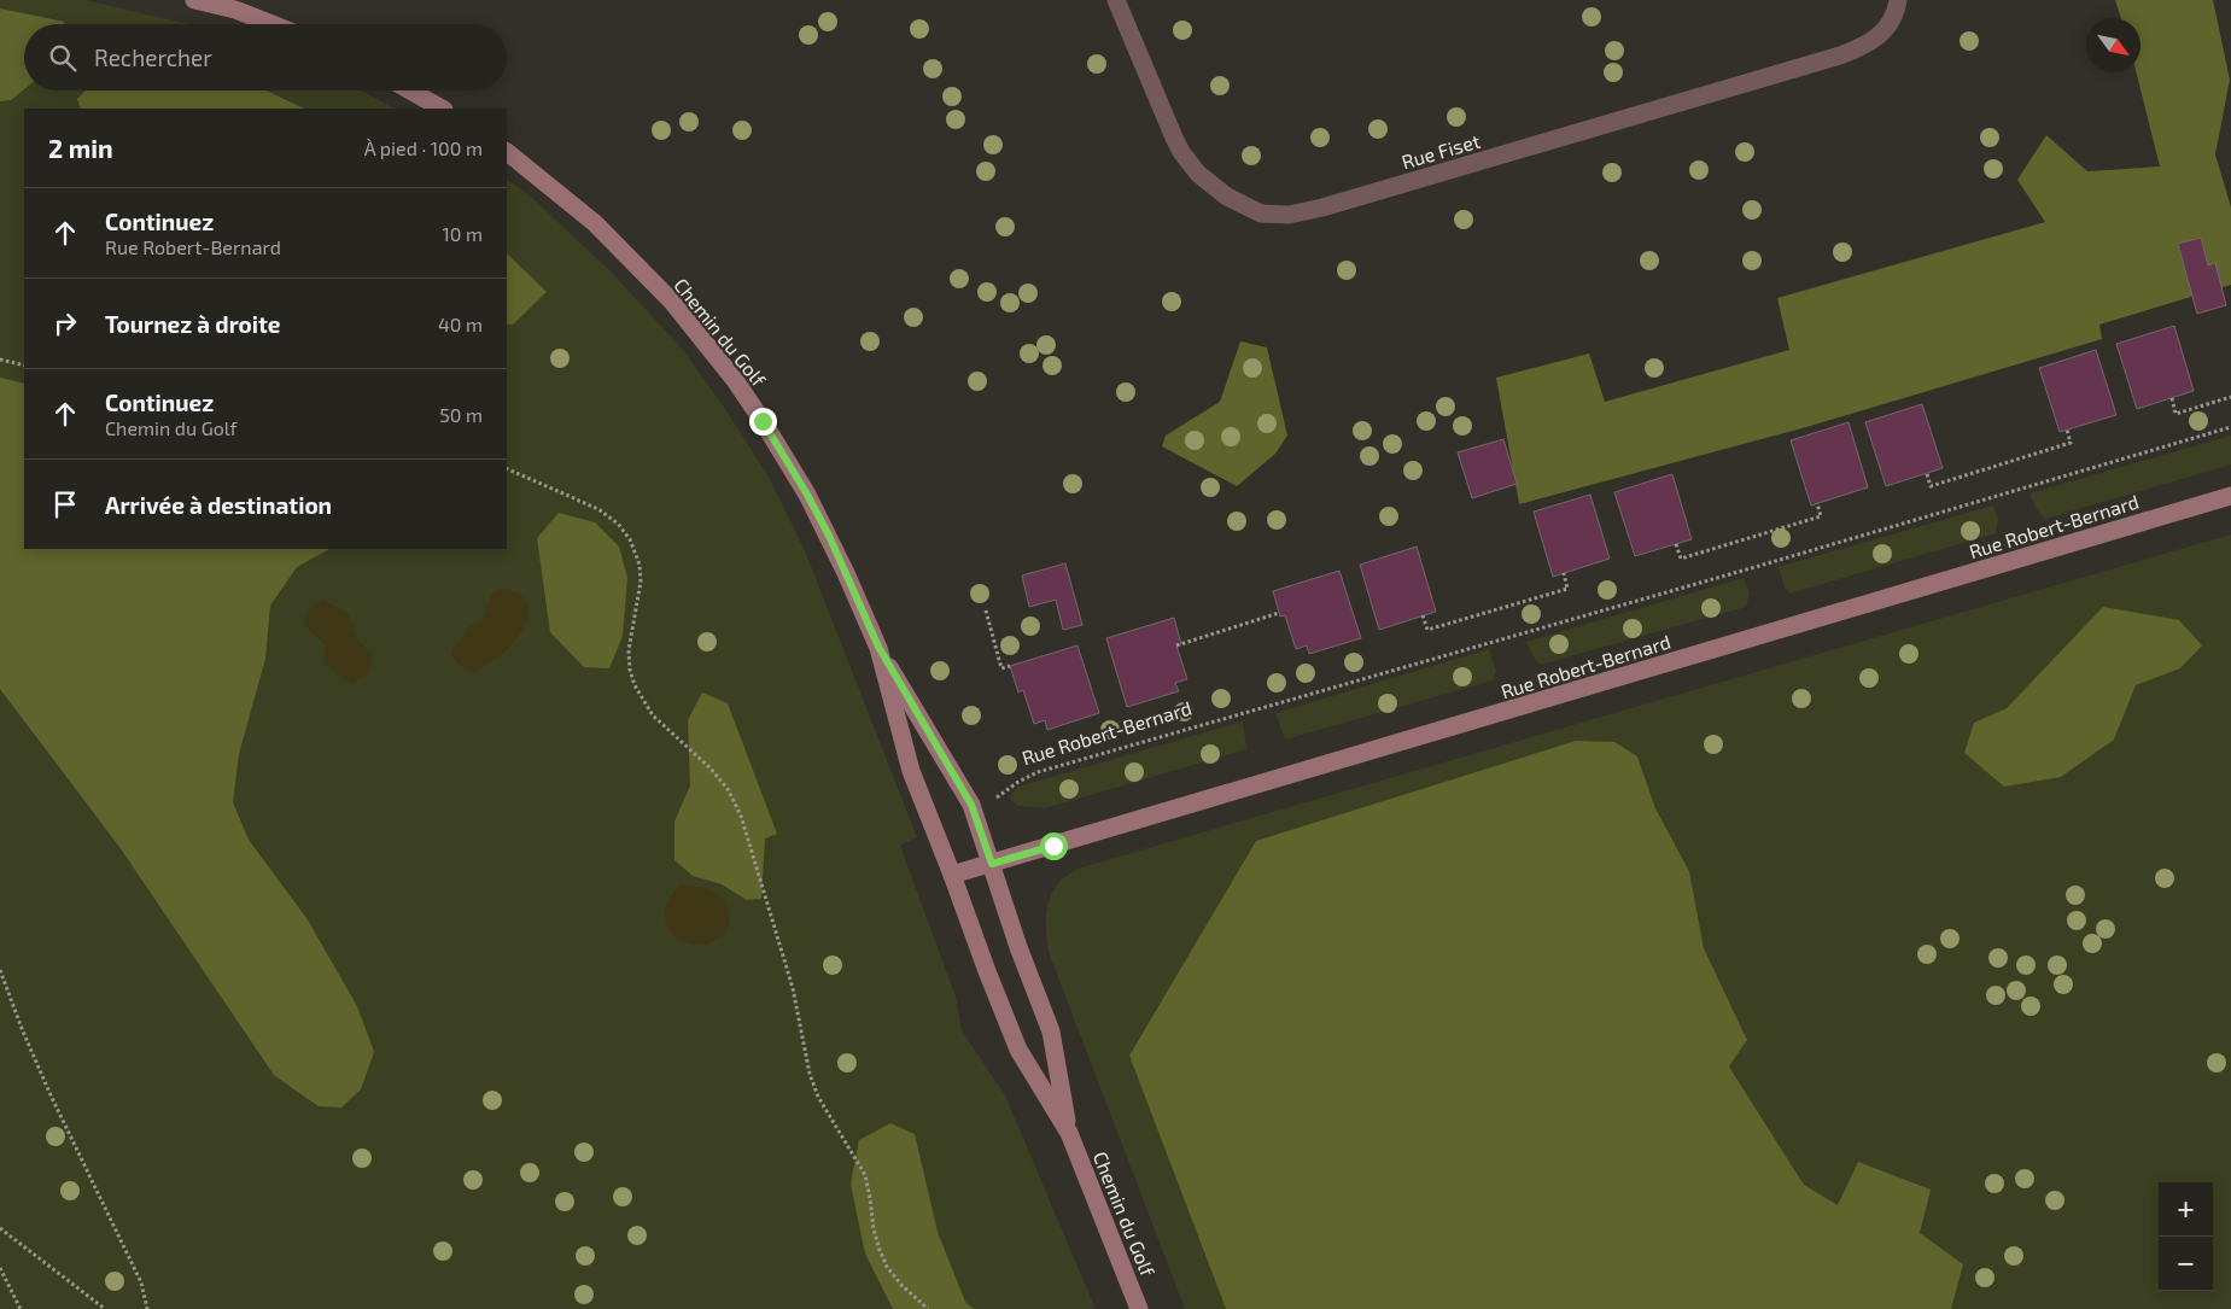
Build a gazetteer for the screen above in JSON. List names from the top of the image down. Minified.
{"streets":{"street":["Rue Fiset","Chemin du Golf","Rue Robert-Bernard"]},"north":"bottom right","page":{"search":"Rechercher","heading":["2 min","À pied · 100 m"],"list":[["Continuez","Rue Robert-Bernard","10 m"],["Tournez à droite","40 m"],["Continuez","Chemin du Golf","50 m"],"Arrivée à destination"],"map_buttons":["+","−"]}}
